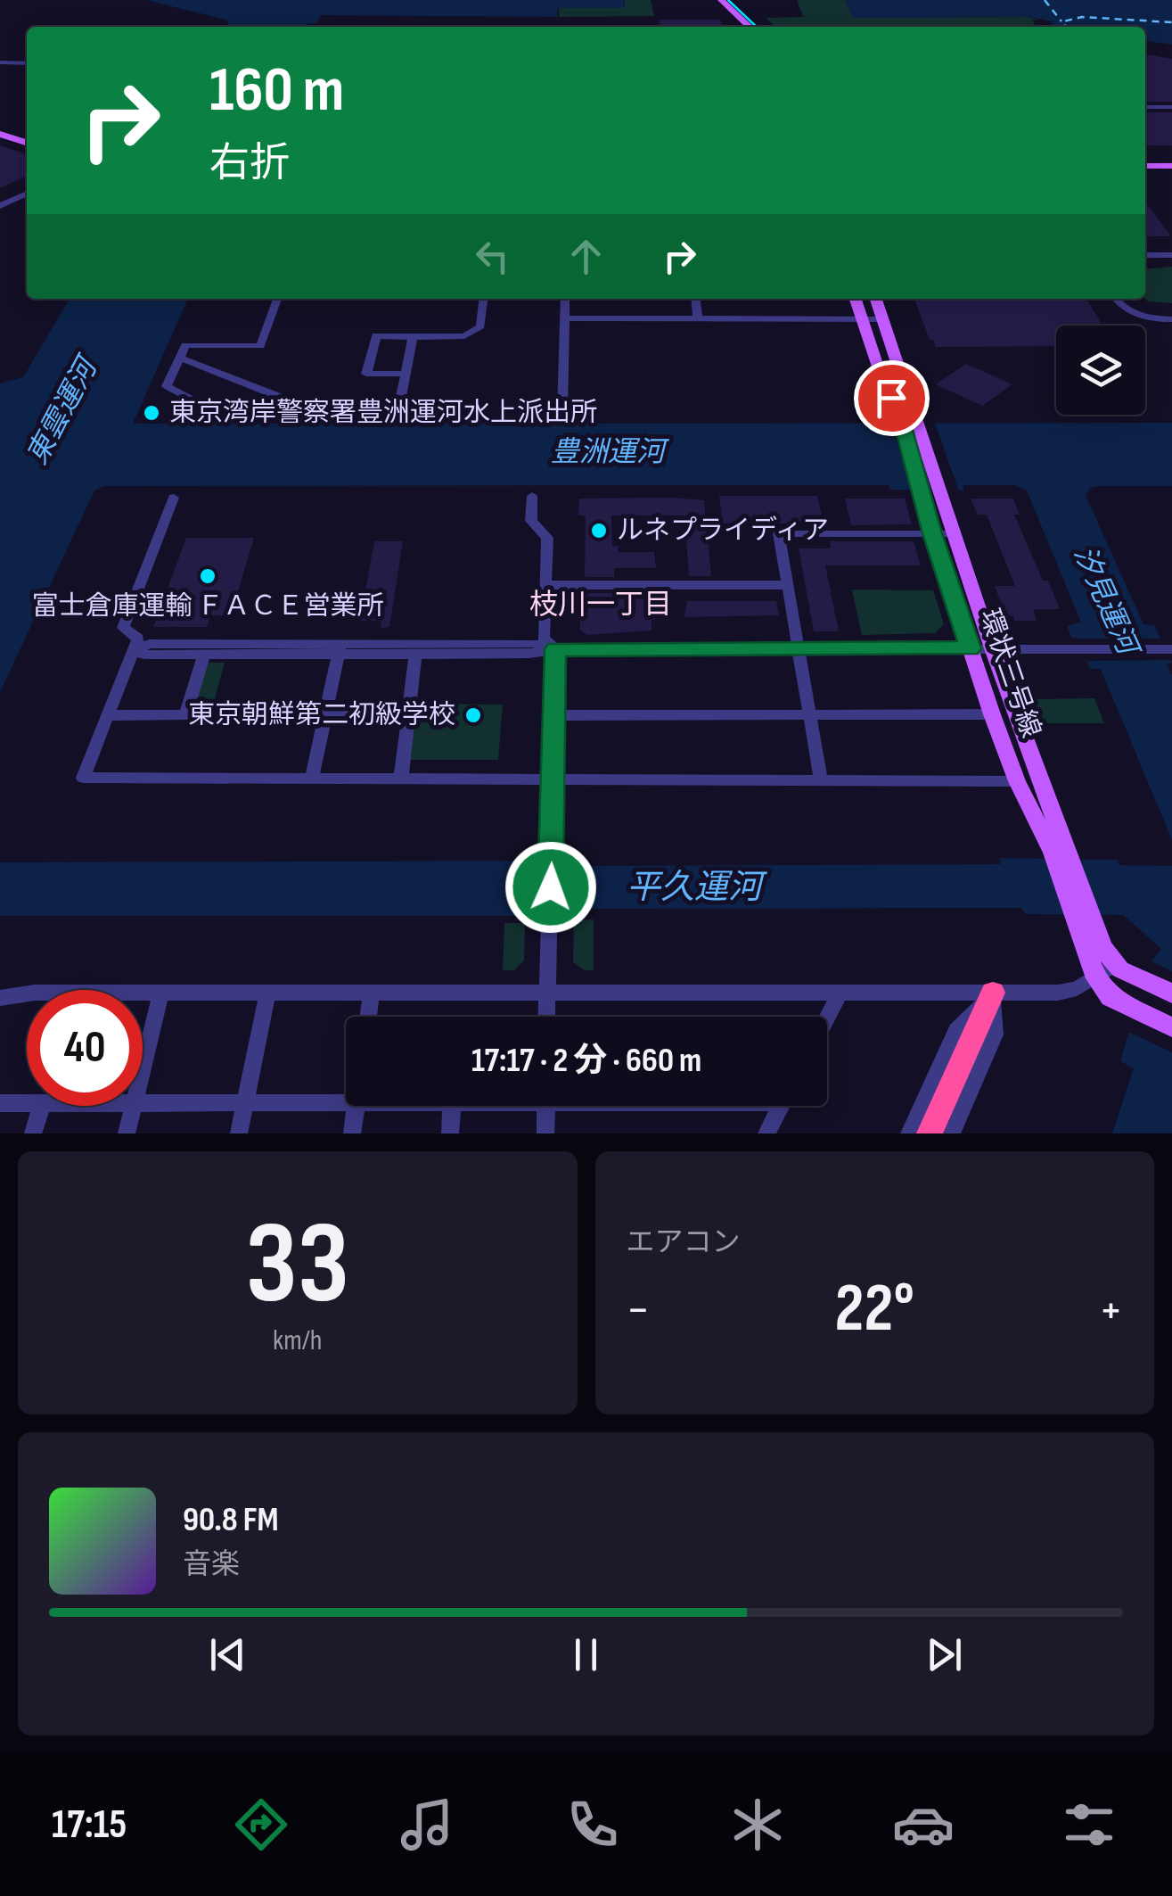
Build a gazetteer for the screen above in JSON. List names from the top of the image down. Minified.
{"streets":{"main road":["環状三号線"]},"districts":["枝川一丁目"],"water":["東雲運河","豊洲運河","汐見運河","平久運河"],"places":["東京湾岸警察署豊洲運河水上派出所","ルネプライディア","富士倉庫運輸 ＦＡＣＥ営業所","東京朝鮮第二初級学校"],"page":{"turn":["160 m","右折"],"limit":"40","trip":"17:17 · 2 分 · 660 m","tile":[["33","km/h"],"エアコン"],"heat":["−","22°","+"],"song":["90.8 FM","音楽"],"tabs":"17:15"}}
